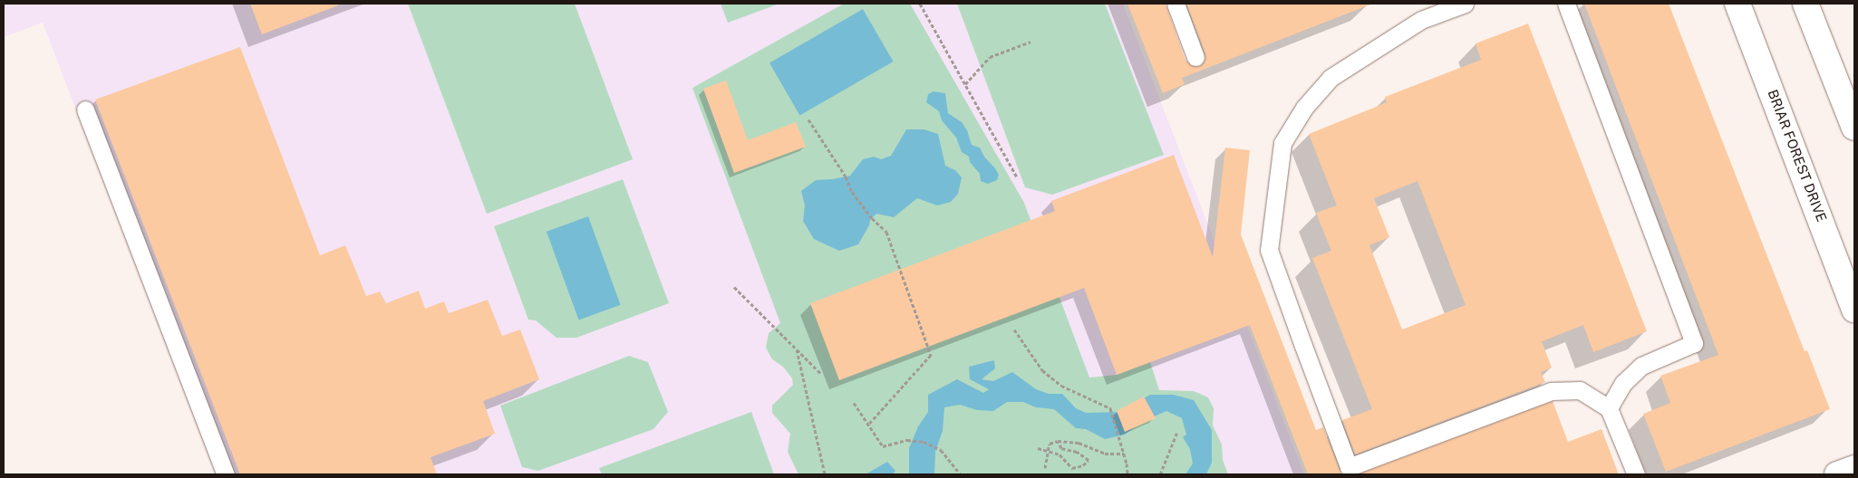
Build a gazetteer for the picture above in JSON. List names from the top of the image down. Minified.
{"streets":{"main road":["BRIAR FOREST DRIVE"]}}
